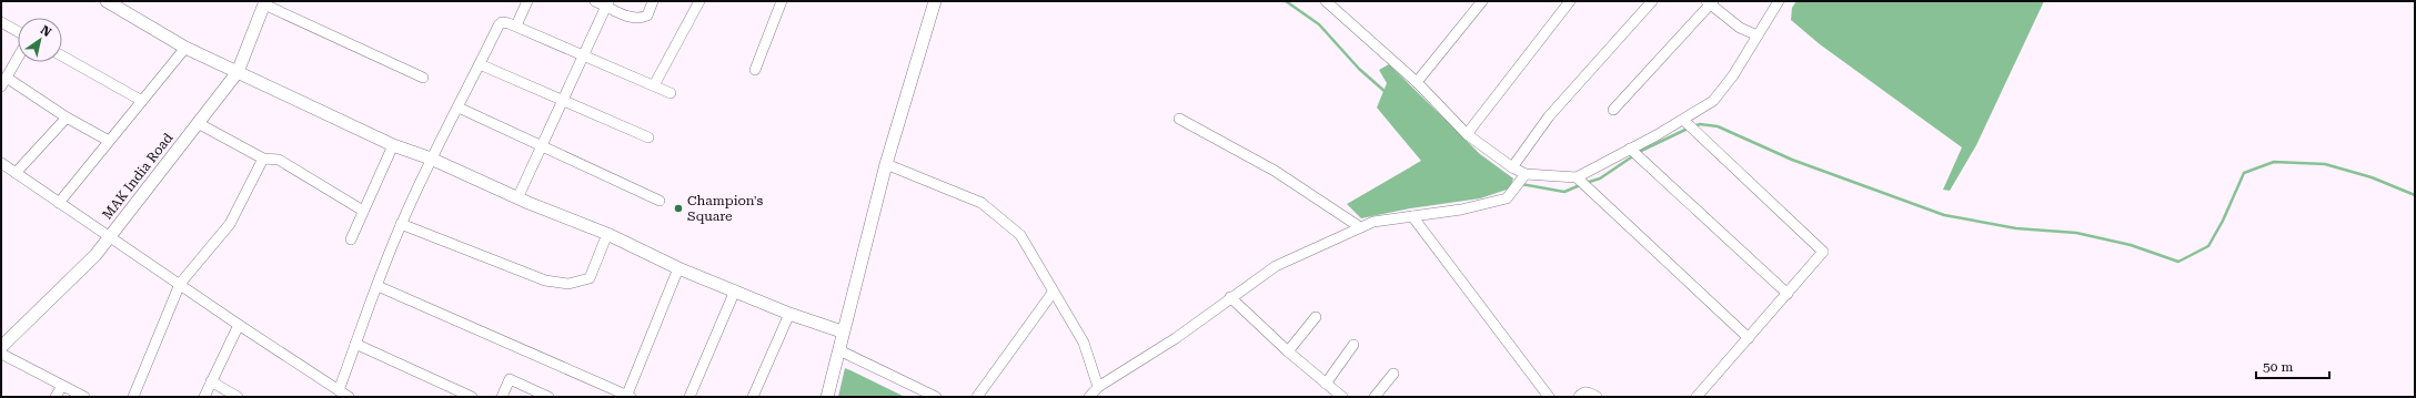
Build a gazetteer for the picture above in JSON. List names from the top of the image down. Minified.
{"streets":{"street":["MAK India Road"]},"places":["Champion's Square"],"scale_bar":"50 m","north":"top right"}
